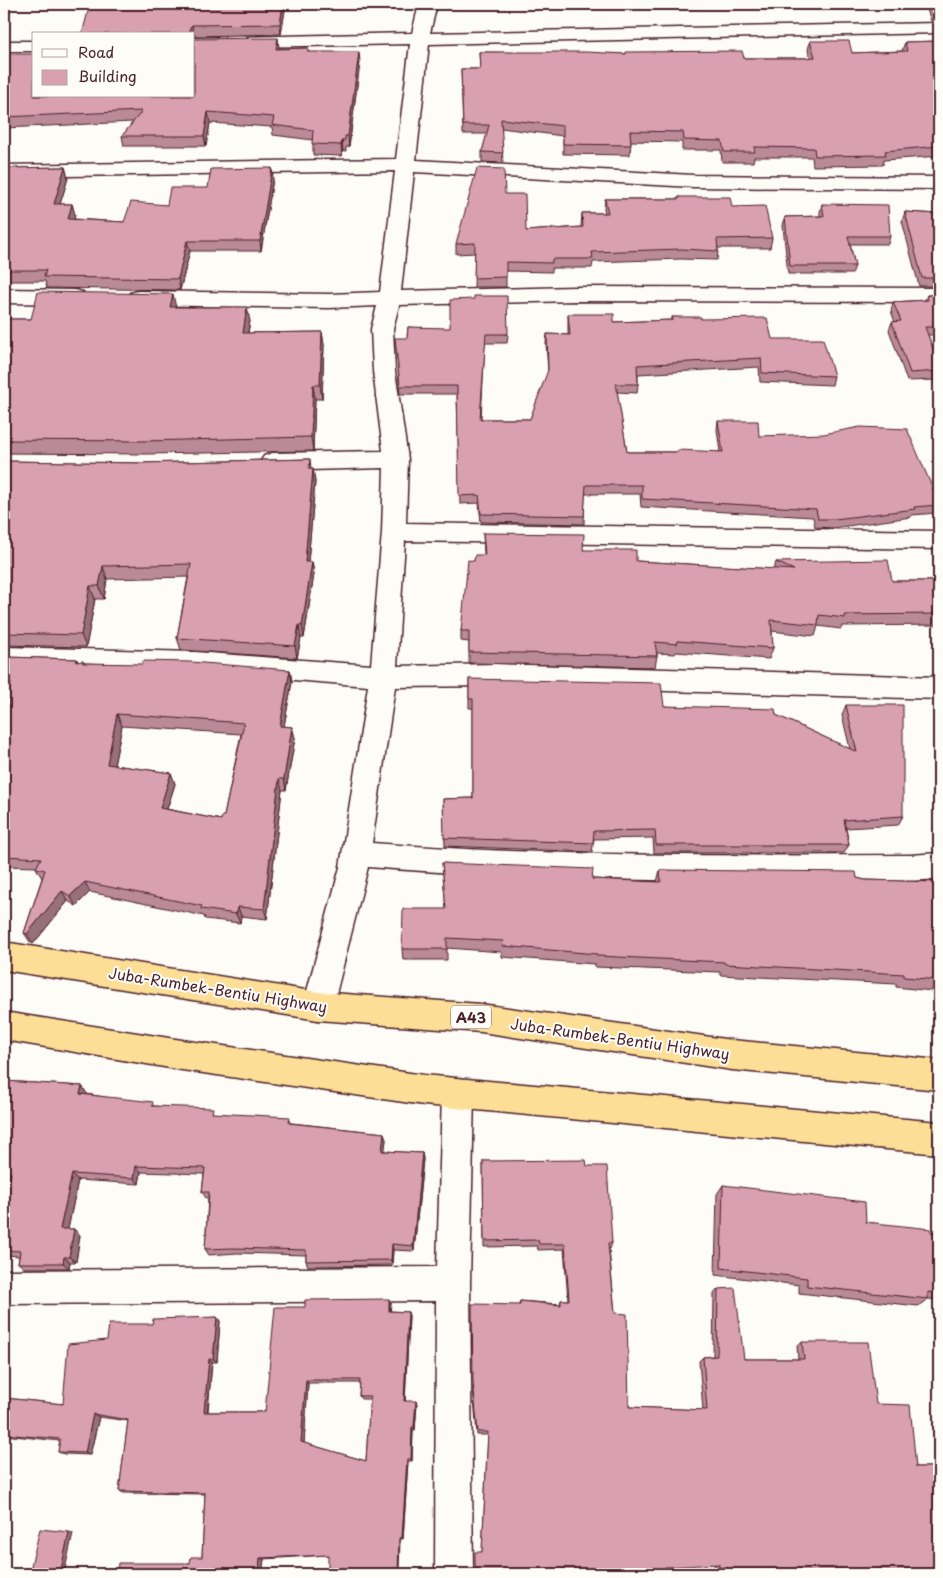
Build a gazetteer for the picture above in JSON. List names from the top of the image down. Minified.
{"streets":{"highway":["Juba-Rumbek-Bentiu Highway","A43"]},"legend":["Road","Building"]}
